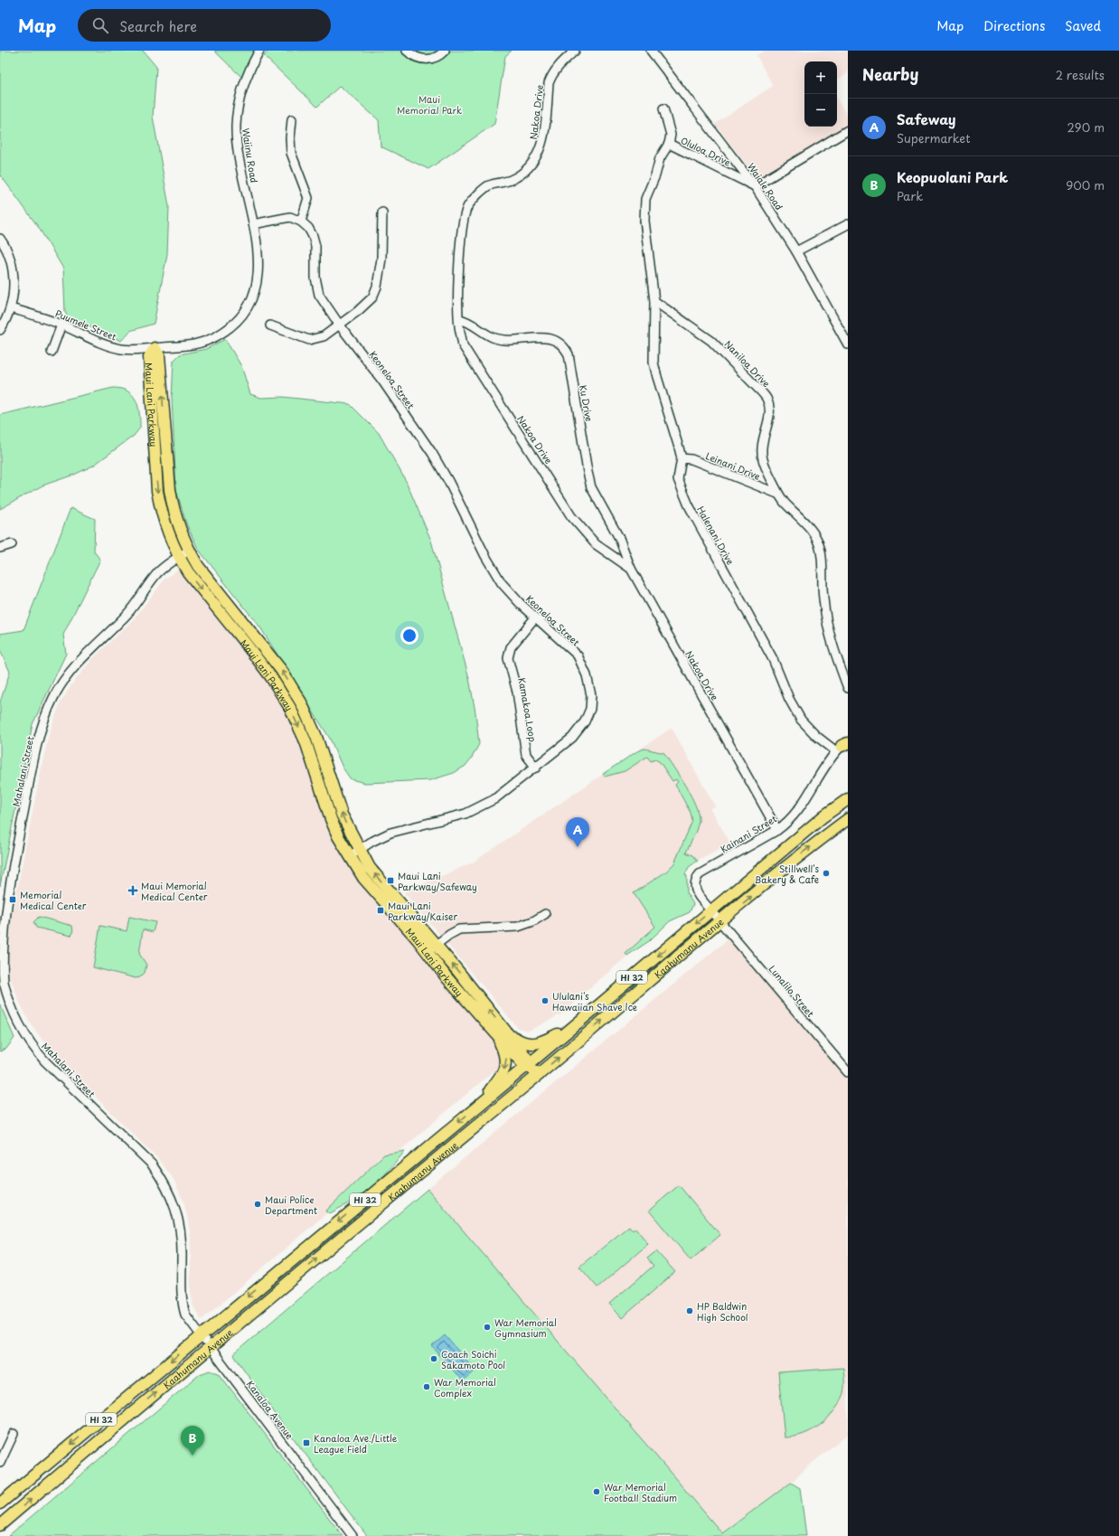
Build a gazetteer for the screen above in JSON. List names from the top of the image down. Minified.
{"streets":{"main road":["Maui Lani Parkway","Kaahumanu Avenue","HI 32"],"street":["Nakoa Drive","Oluloa Drive","Waiinu Road","Waiale Road","Puumele Street","Naniloa Drive","Keoneloa Street","Ku Drive","Leinani Drive","Halenani Drive","Kamakoa Loop","Mahalani Street","Kainani Street","Lunalilo Street","Kanaloa Avenue"]},"crossings":[["Nakoa Drive","Ku Drive"],["Nakoa Drive","Kainani Street"],["Oluloa Drive","Waiale Road"],["Puumele Street","Maui Lani Parkway"],["Naniloa Drive","Leinani Drive"],["Naniloa Drive","Halenani Drive"],["Keoneloa Street","Maui Lani Parkway"],["Keoneloa Street","Kamakoa Loop"],["Maui Lani Parkway","Mahalani Street"],["Maui Lani Parkway","Kaahumanu Avenue"],["Leinani Drive","Halenani Drive"],["Halenani Drive","Kainani Street"],["Mahalani Street","Kaahumanu Avenue"],["Mahalani Street","Kanaloa Avenue"],["Kainani Street","Kaahumanu Avenue"],["Kainani Street","Lunalilo Street"],["Kaahumanu Avenue","Lunalilo Street"],["Kaahumanu Avenue","Kanaloa Avenue"]],"parks":["Maui Memorial Park"],"places":{"other":["Stillwell's Bakery & Cafe","Ululani's Hawaiian Shave Ice","Maui Police Department","HP Baldwin High School","War Memorial Gymnasium","Coach Soichi Sakamoto Pool","War Memorial Complex","War Memorial Football Stadium"],"transit":["Maui Lani Parkway/Safeway","Memorial Medical Center","Maui Lani Parkway/Kaiser","Kanaloa Ave./Little League Field"],"health":["Maui Memorial Medical Center"]},"page":{"header":"Map","search":"Search here","nav":["Map","Directions","Saved"],"heading":["Nearby","2 results"],"map_buttons":["+","−"],"list":[{"mark":"A","name":"Safeway","note":"Supermarket","value":"290 m"},{"mark":"B","name":"Keopuolani Park","note":"Park","value":"900 m"}],"pins":["A","B"]}}
